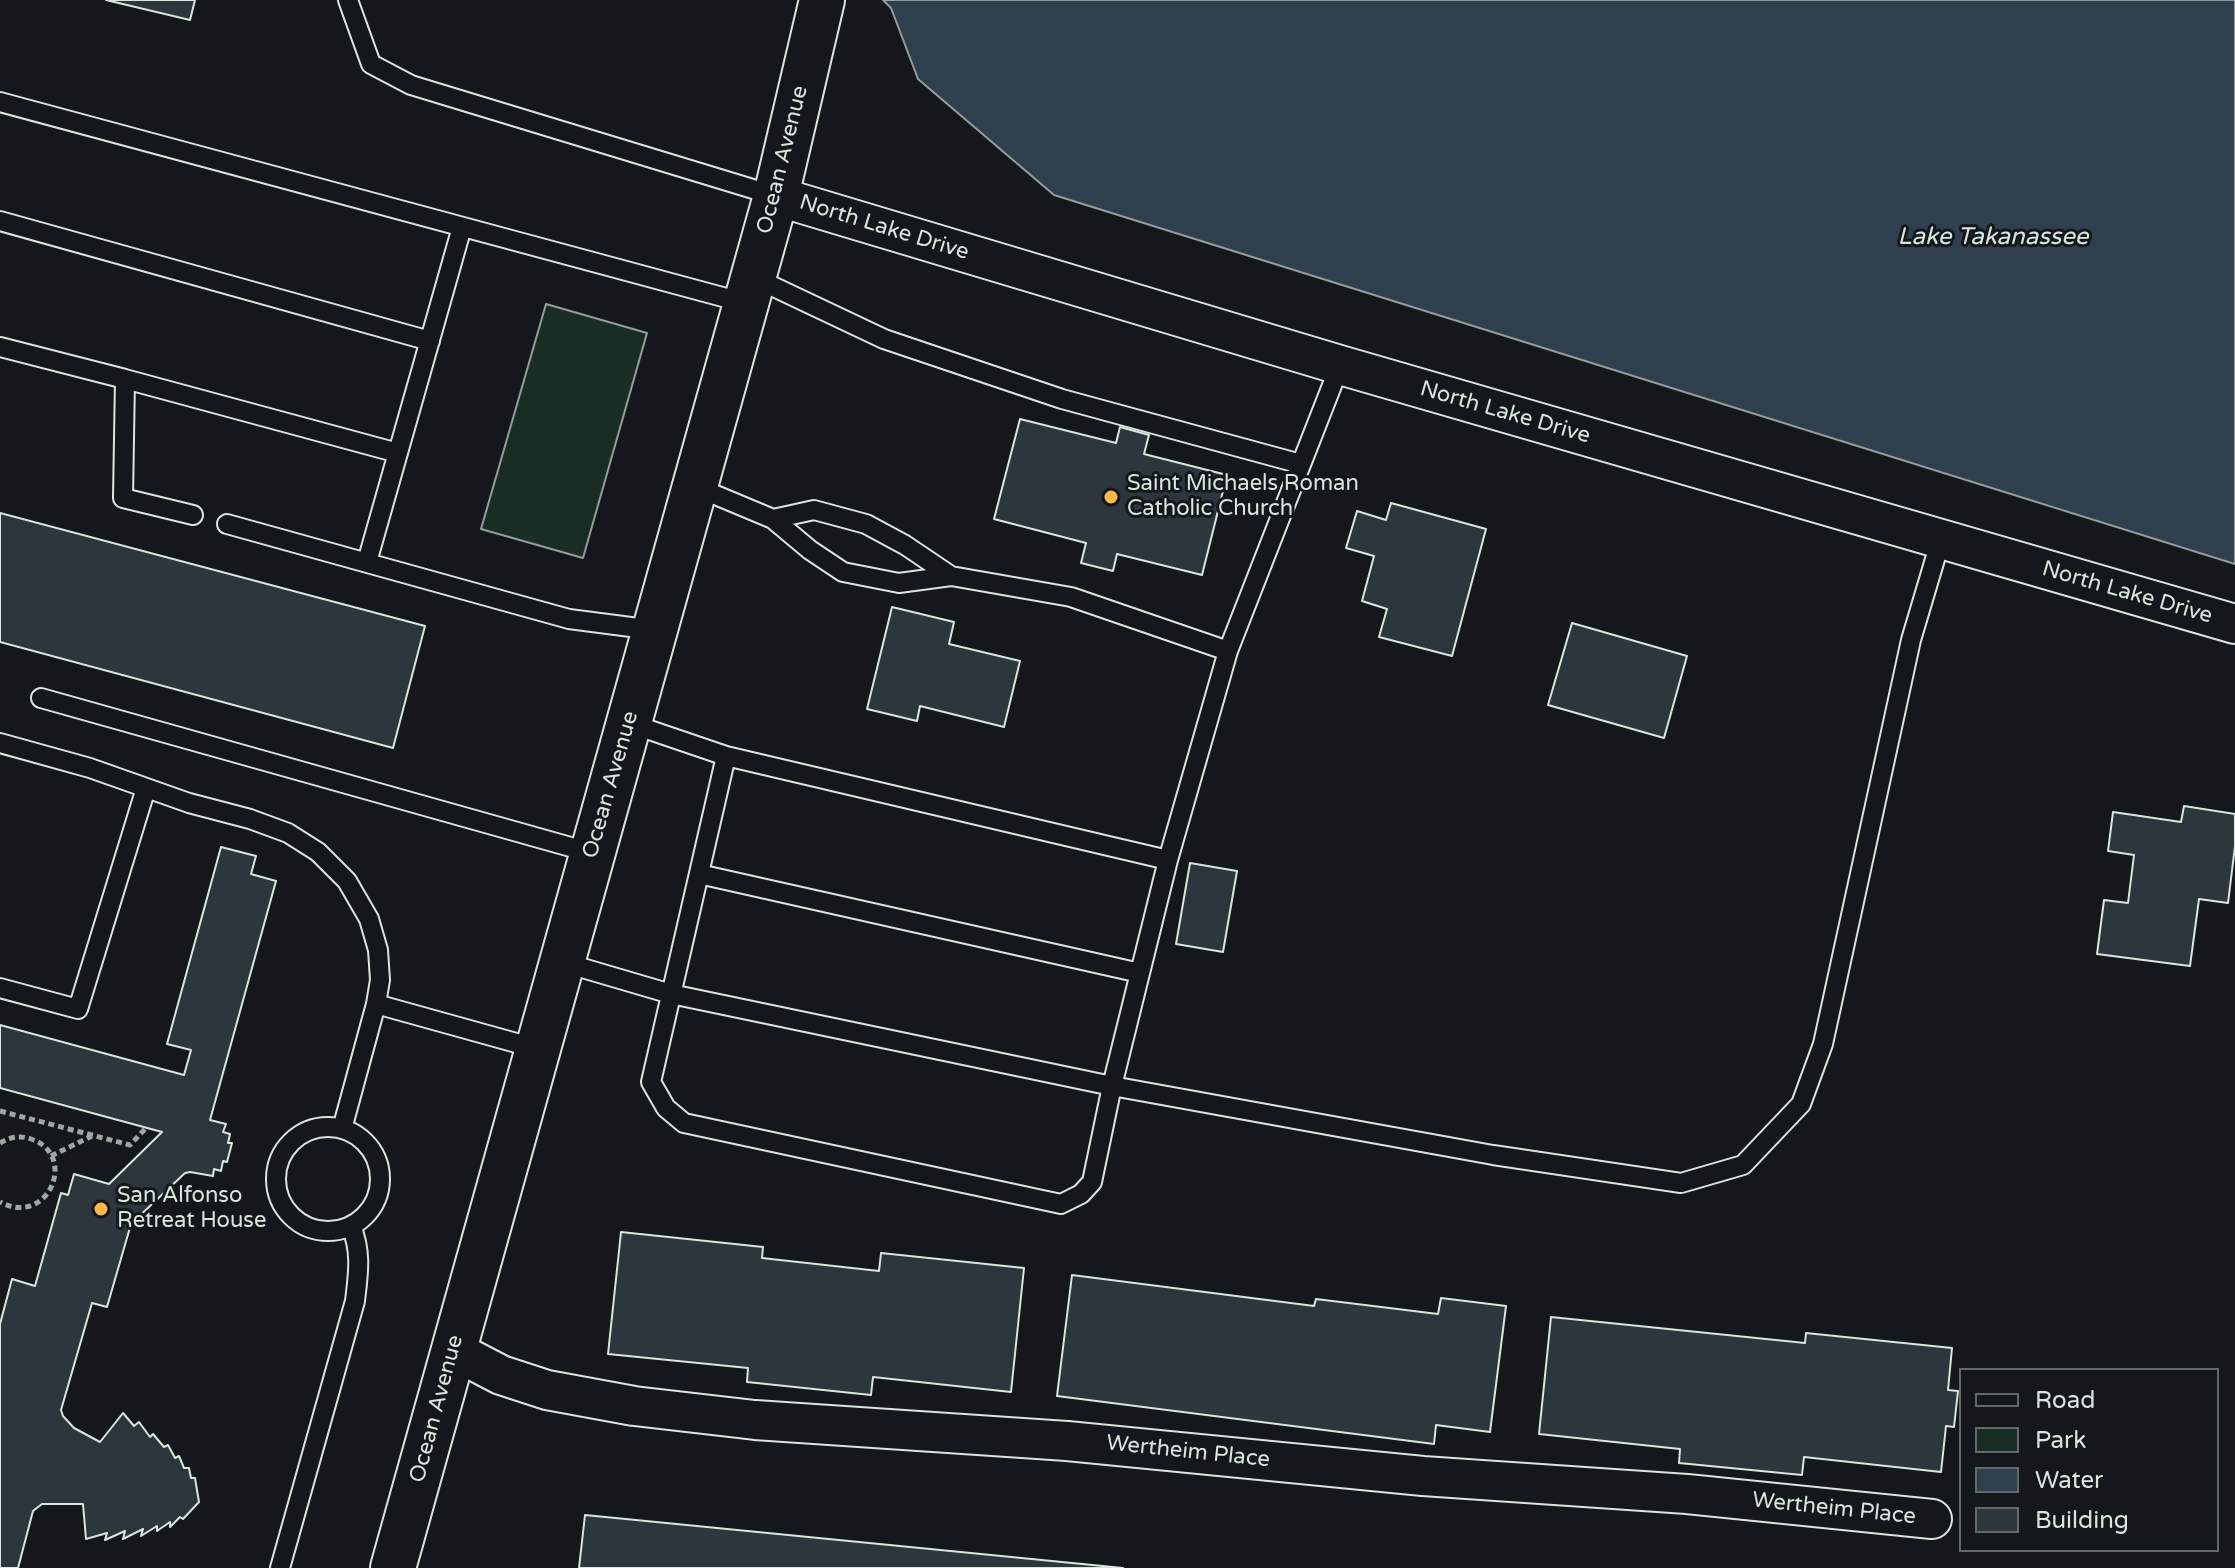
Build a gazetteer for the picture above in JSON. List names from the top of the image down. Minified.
{"streets":{"street":["Ocean Avenue","North Lake Drive","Wertheim Place"]},"crossings":[["Ocean Avenue","North Lake Drive"],["Ocean Avenue","Wertheim Place"]],"water":["Lake Takanassee"],"places":["Saint Michaels Roman Catholic Church","San Alfonso Retreat House"],"legend":["Road","Park","Water","Building"]}
